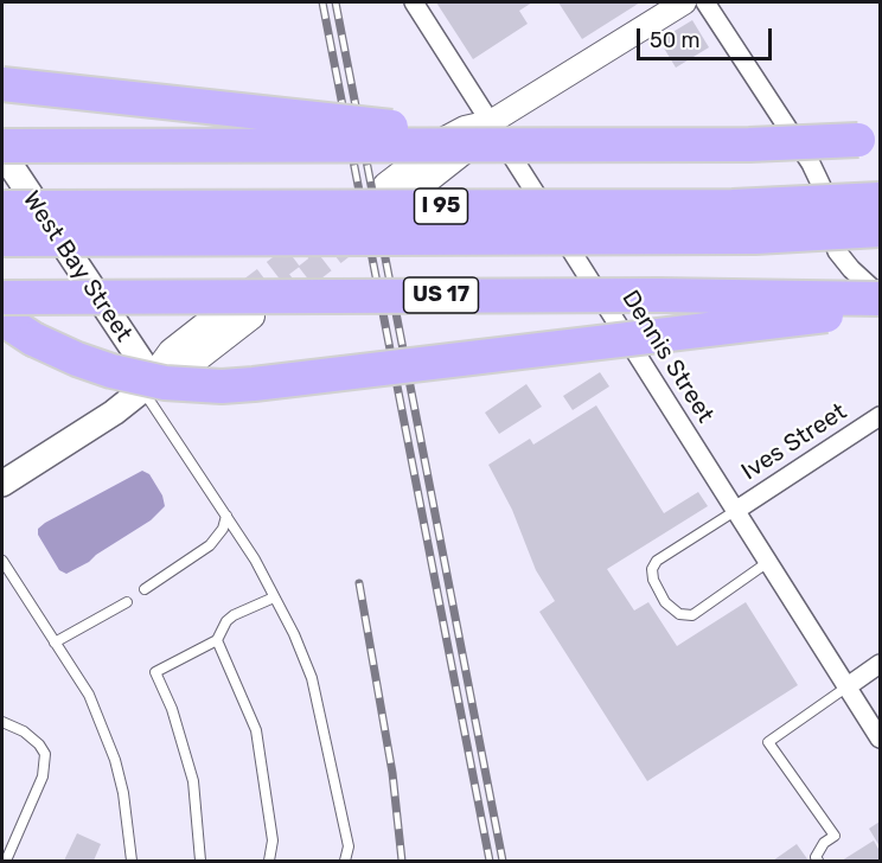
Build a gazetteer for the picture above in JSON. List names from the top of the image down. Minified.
{"streets":{"highway":["I 95","US 17"],"main road":["West Bay Street"],"street":["Dennis Street","Ives Street"]},"crossings":[["Dennis Street","Ives Street"]],"scale_bar":"50 m"}
